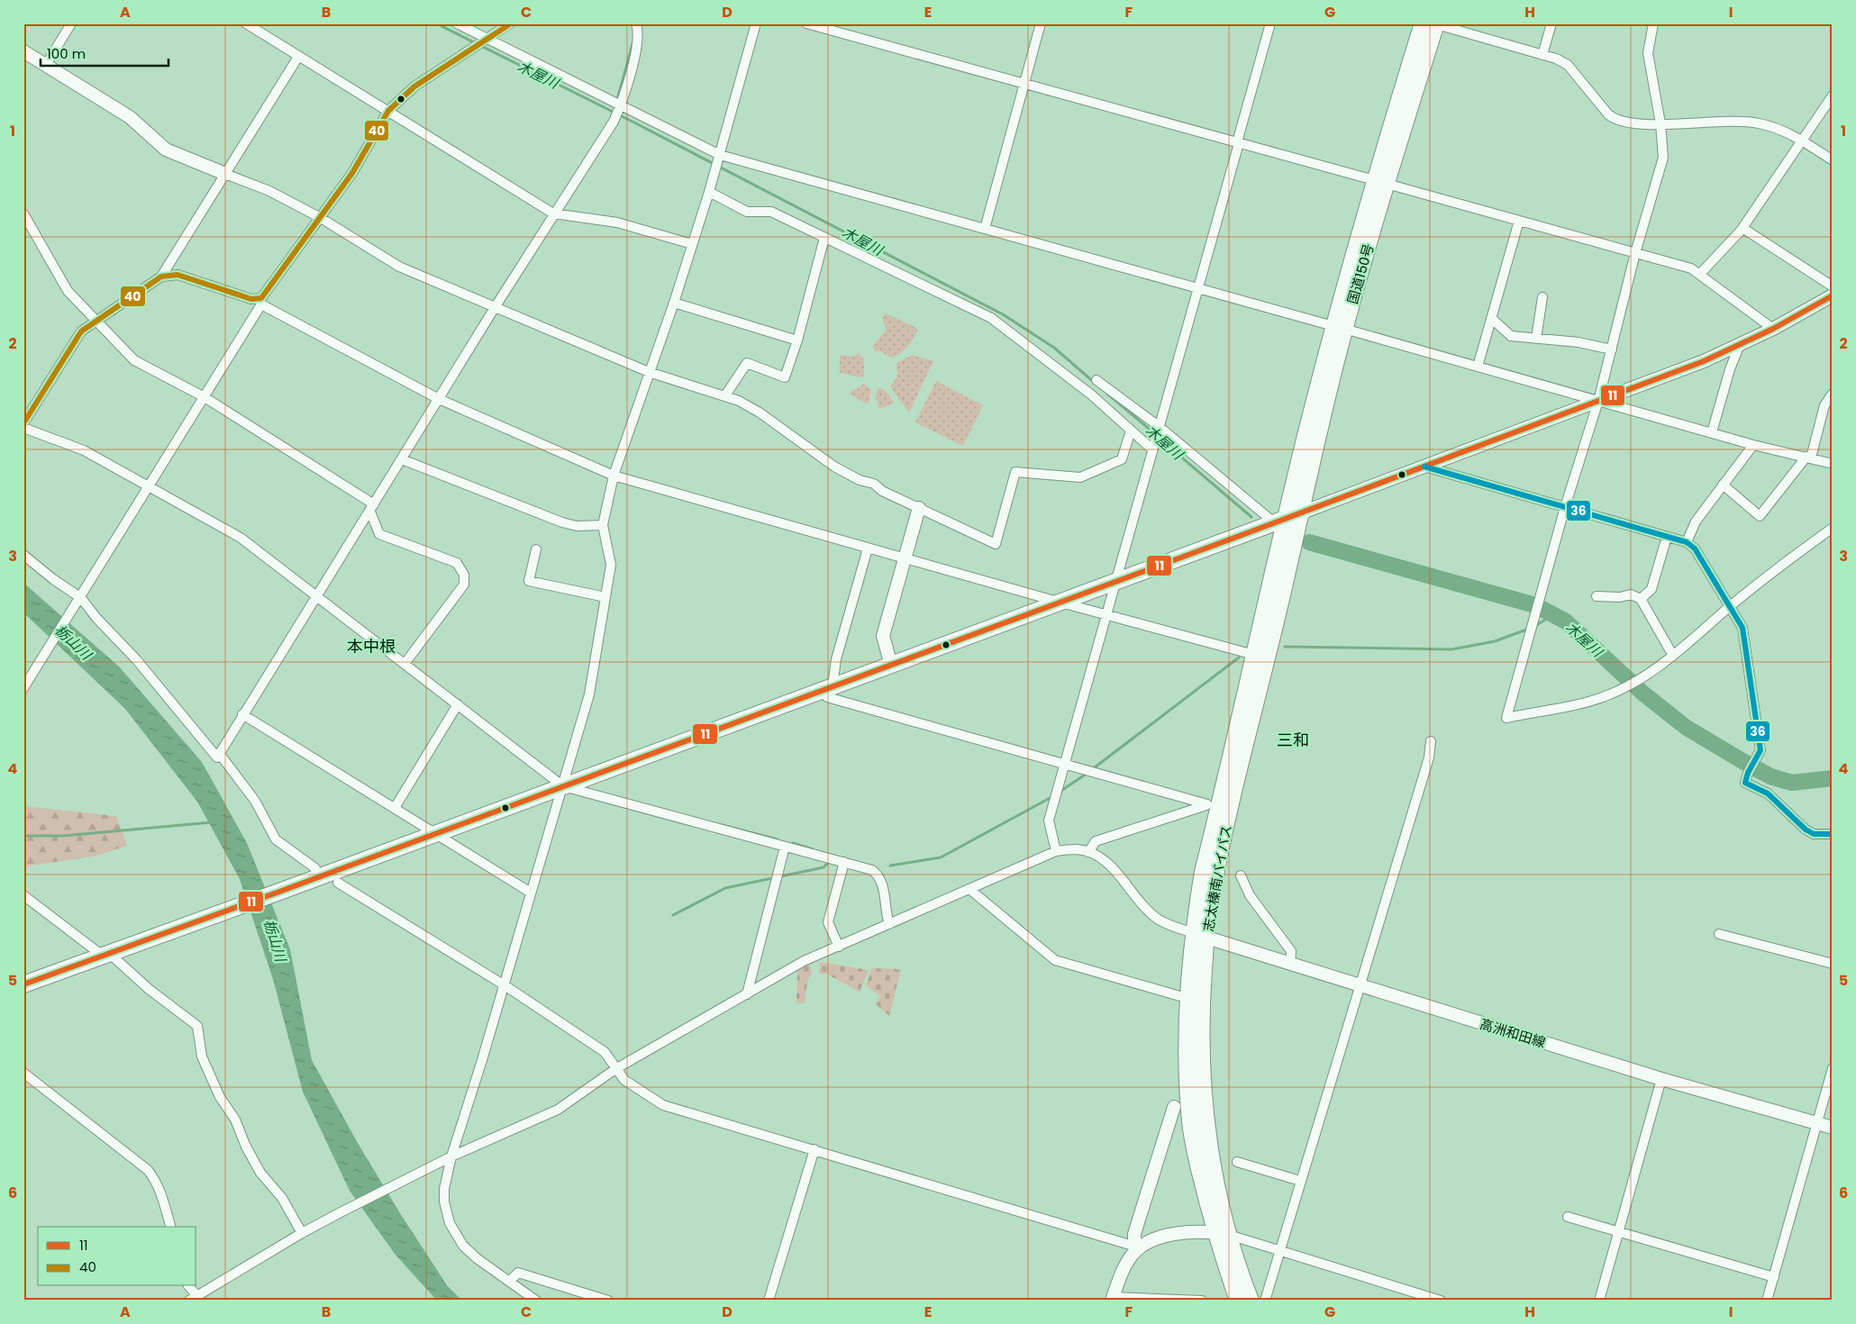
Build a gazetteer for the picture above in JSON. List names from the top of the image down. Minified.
{"streets":{"highway":["国道150号","志太榛南バイパス"],"main road":["高洲和田線"]},"crossings":[["国道150号","志太榛南バイパス"],["志太榛南バイパス","高洲和田線"]],"districts":["本中根","三和"],"water":["木屋川","栃山川"],"lines":["transit line 40","transit line 11","transit line 36"],"legend":["11","40"],"scale_bar":"100 m","grid":{"columns":["A","B","C","D","E","F","G","H","I"],"rows":["1","2","3","4","5","6"]}}
